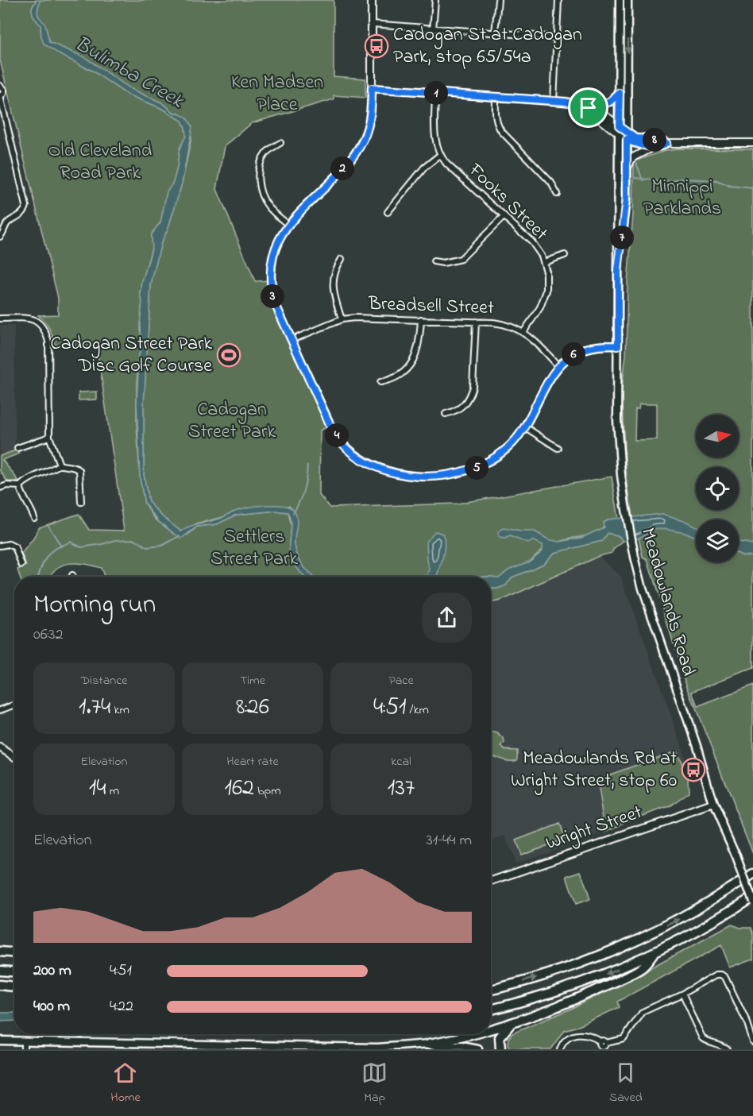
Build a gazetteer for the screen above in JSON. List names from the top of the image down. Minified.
{"streets":{"main road":["Meadowlands Road"],"street":["Fooks Street","Breadsell Street","Wright Street"]},"crossings":[["Fooks Street","Breadsell Street"],["Meadowlands Road","Wright Street"]],"water":["Bulimba Creek"],"parks":["Ken Madsen Place","Old Cleveland Road Park","Minnippi Parklands","Cadogan Street Park","Settlers Street Park"],"places":{"bus stop":["Cadogan St at Cadogan Park, stop 65/54a","Meadowlands Rd at Wright Street, stop 60"],"sports":["Cadogan Street Park Disc Golf Course"]},"north":"right","page":{"pins":["1","8","2","7","3","6","4","5"],"heading":["Morning run","06:32"],"stats":[["Distance","1.74 km"],["Time","8:26"],["Pace","4:51 /km"],["Elevation","14 m"],["Heart rate","162 bpm"],["kcal","137"]],"chart":["Elevation","31–44 m"],"list":[{"name":"200 m","note":"4:51"},{"name":"400 m","note":"4:22"}],"tabs":["Home","Map","Saved"]}}
